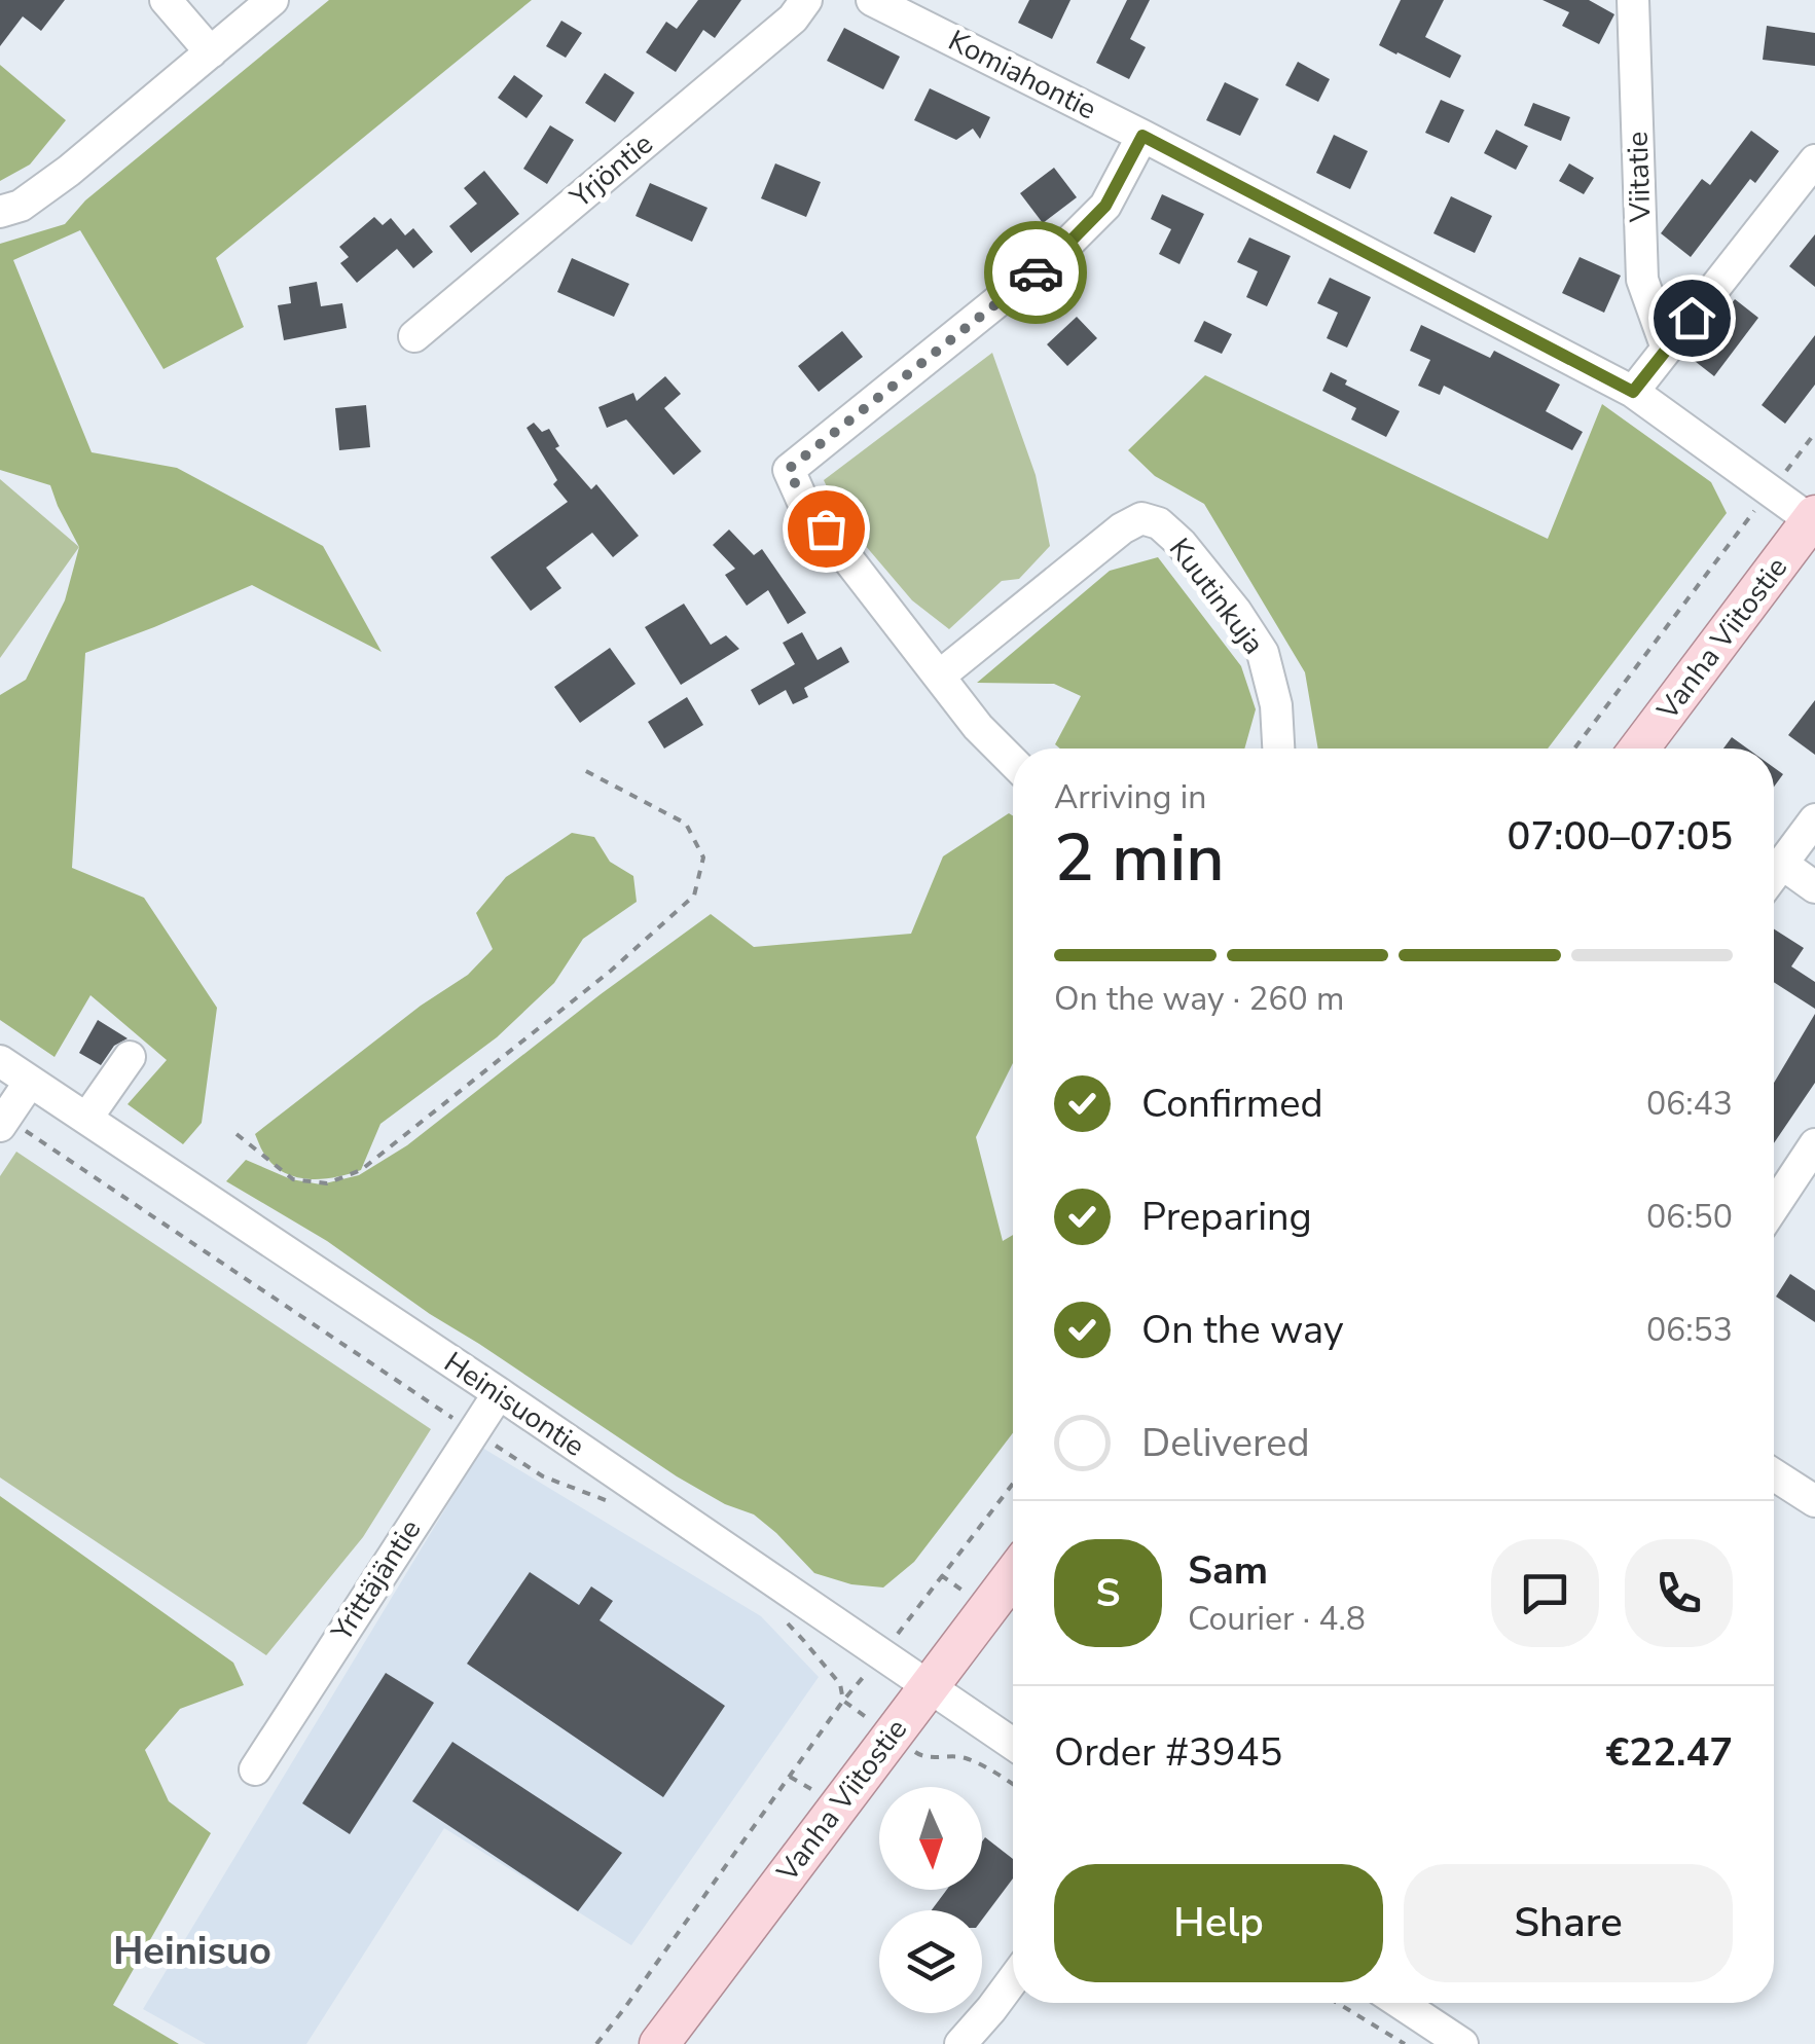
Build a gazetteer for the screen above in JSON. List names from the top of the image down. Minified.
{"streets":{"main road":["Vanha Viitostie"],"street":["Komiahontie","Yrjöntie","Viitatie","Kuutinkuja","Heinisuontie","Yrittäjäntie"]},"crossings":[["Komiahontie","Vanha Viitostie"],["Vanha Viitostie","Heinisuontie"],["Heinisuontie","Yrittäjäntie"]],"districts":["Heinisuo"],"north":"bottom","page":{"heading":["2 min","Arriving in","07:00–07:05"],"panel":["Sam","Courier · 4.8","Order #3945","€22.47"],"bar":"On the way · 260 m","list":[["Confirmed","06:43"],["Preparing","06:50"],["On the way","06:53"],"Delivered"],"round":"S","buttons":["Help","Share"]}}
